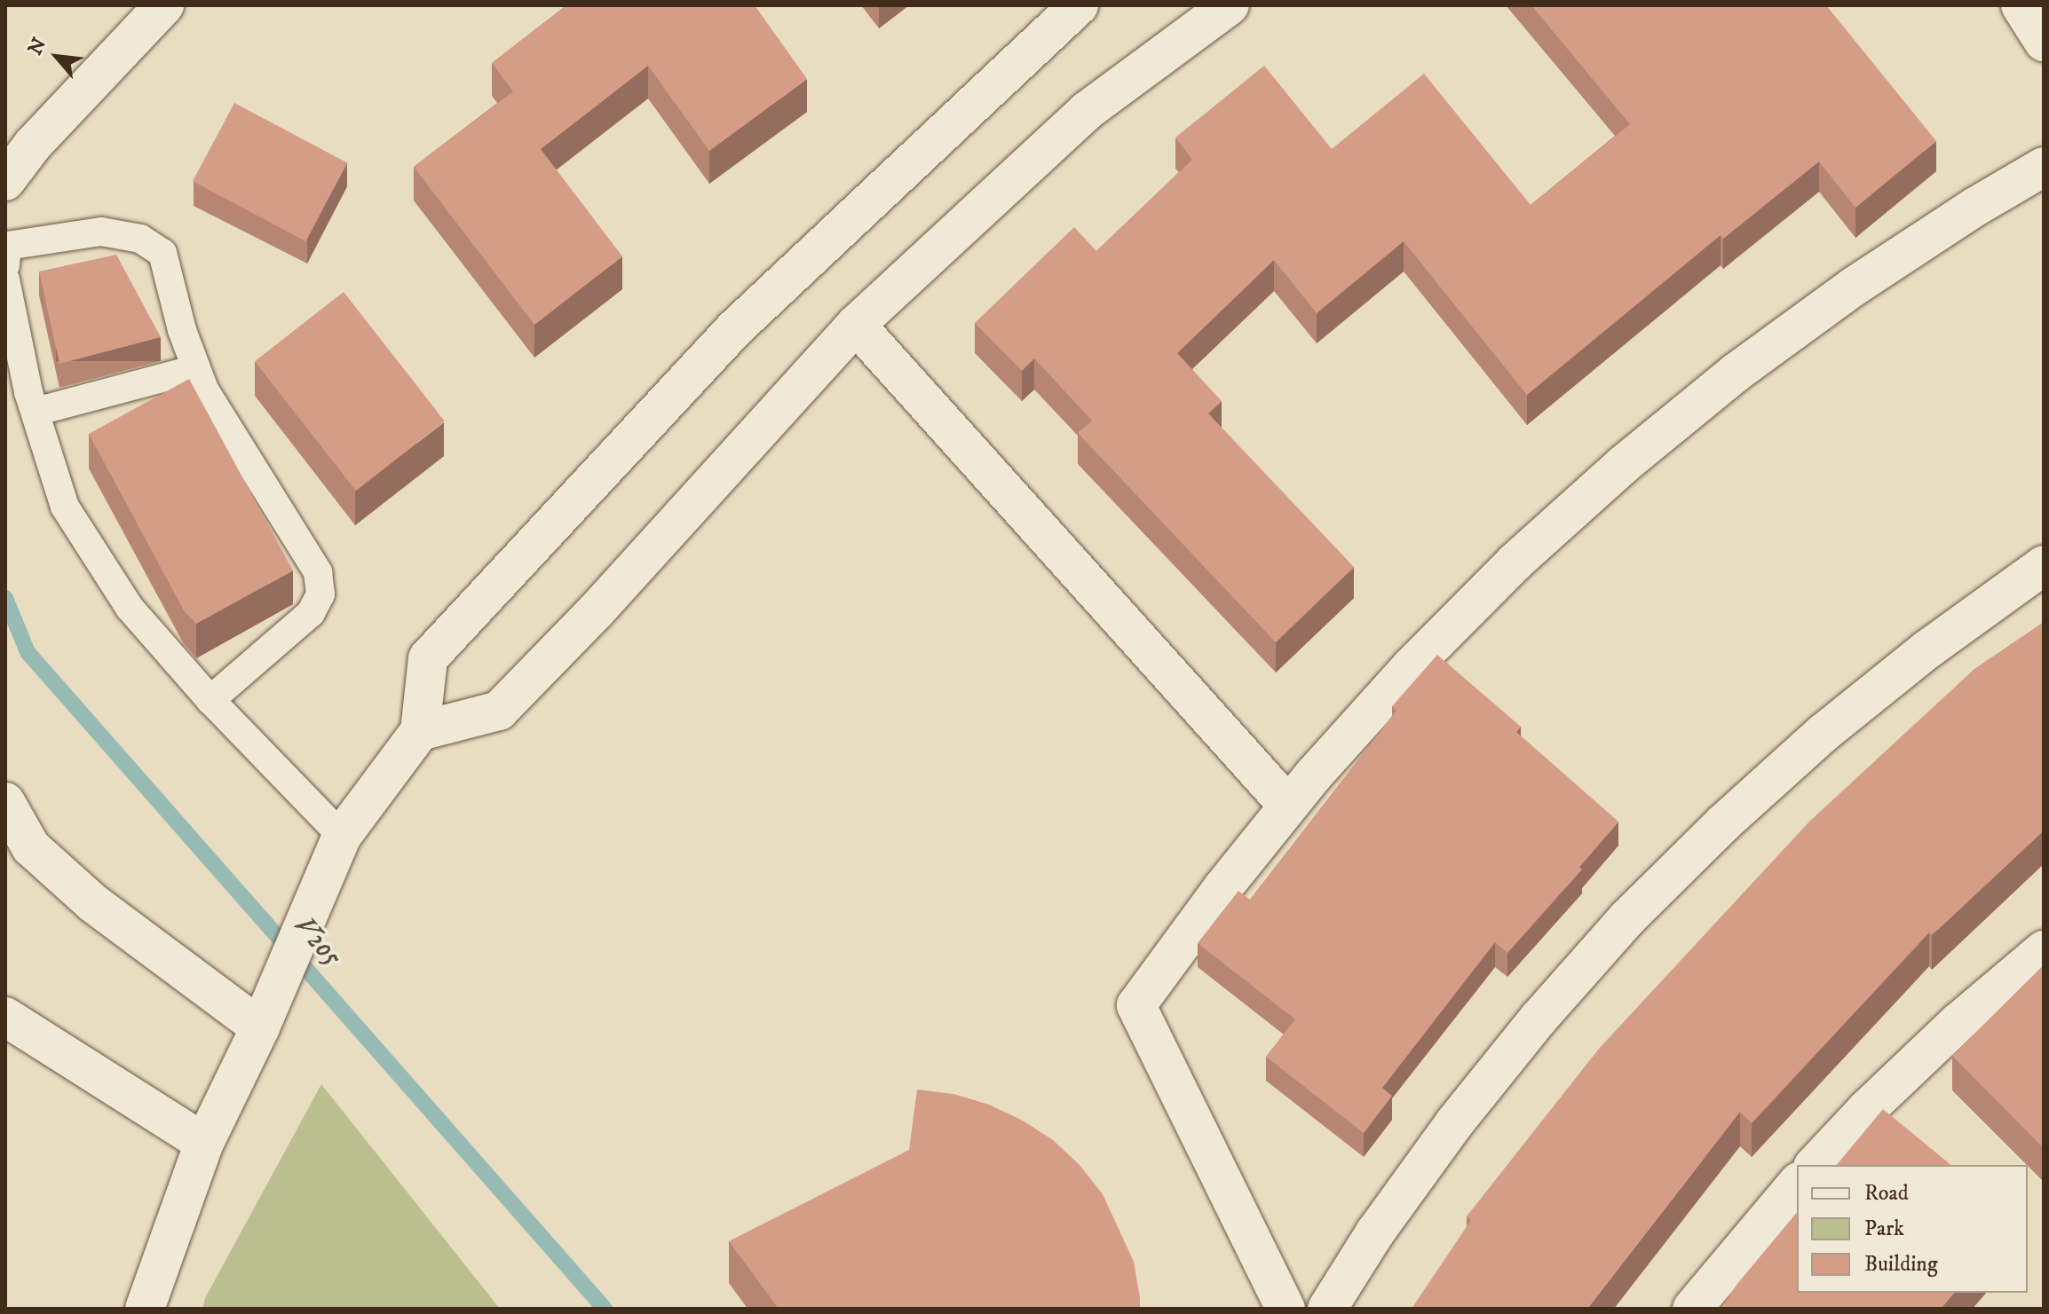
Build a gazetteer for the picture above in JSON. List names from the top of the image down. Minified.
{"water":["V205"],"legend":["Road","Park","Building"],"north":"top left"}
